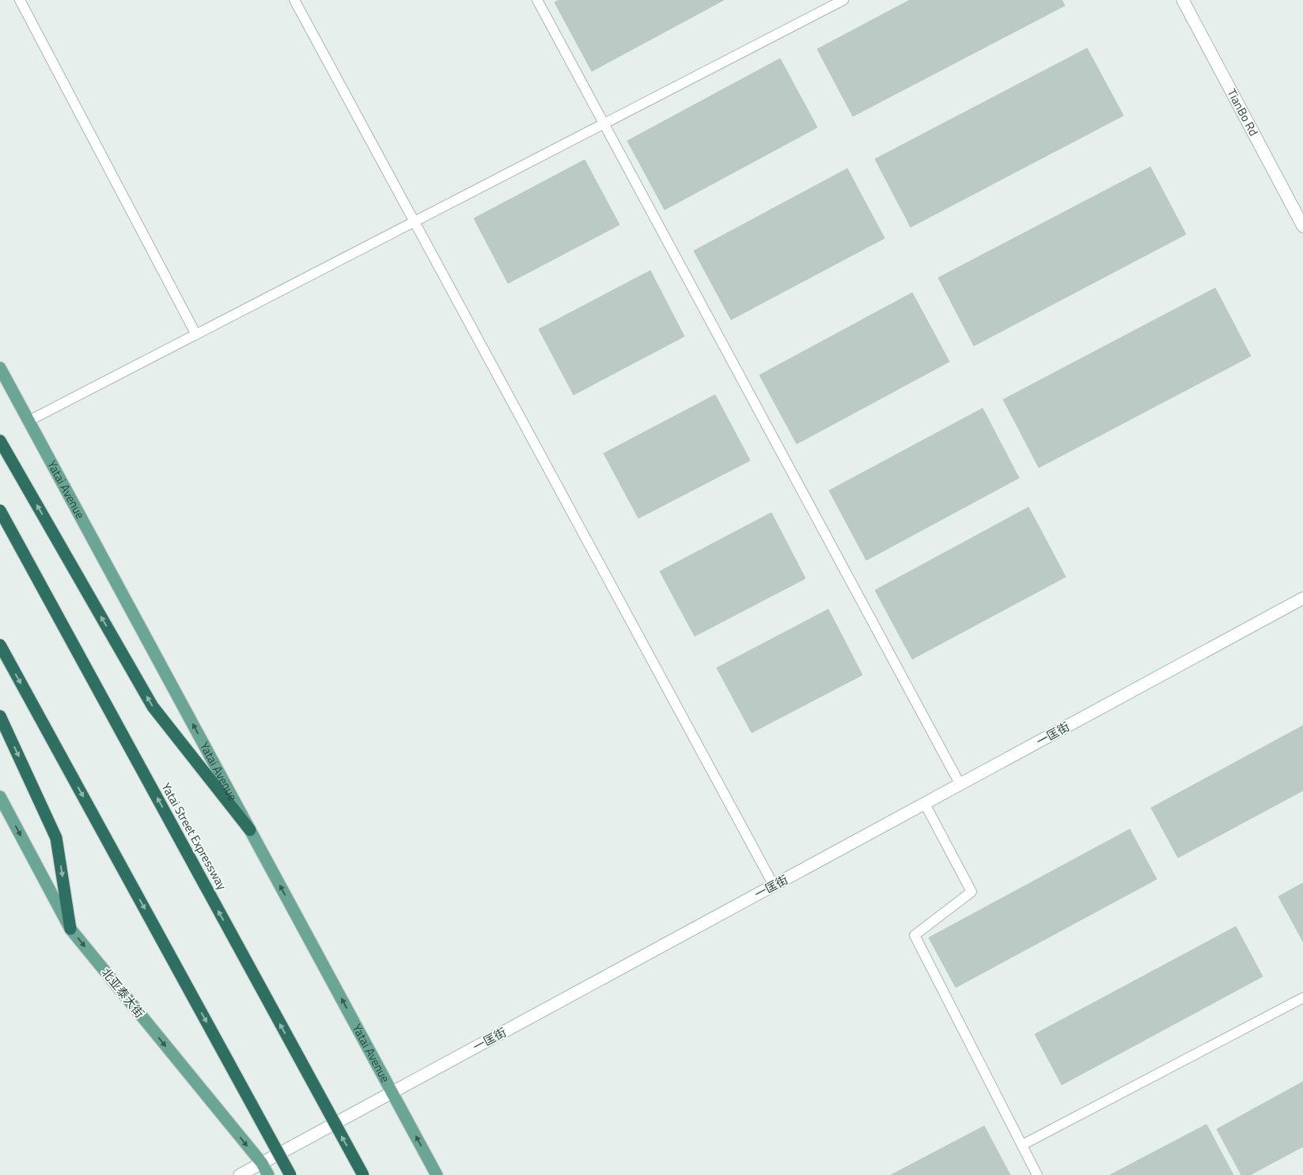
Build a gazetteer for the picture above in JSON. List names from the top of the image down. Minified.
{"streets":{"highway":["Yatai Street Expressway"],"main road":["Yatai Avenue","北亚泰大街"],"street":["TianBo Rd","一匡街"]},"crossings":[["Yatai Avenue","一匡街"],["一匡街","北亚泰大街"]],"one_way":["Yatai Avenue","北亚泰大街"]}
